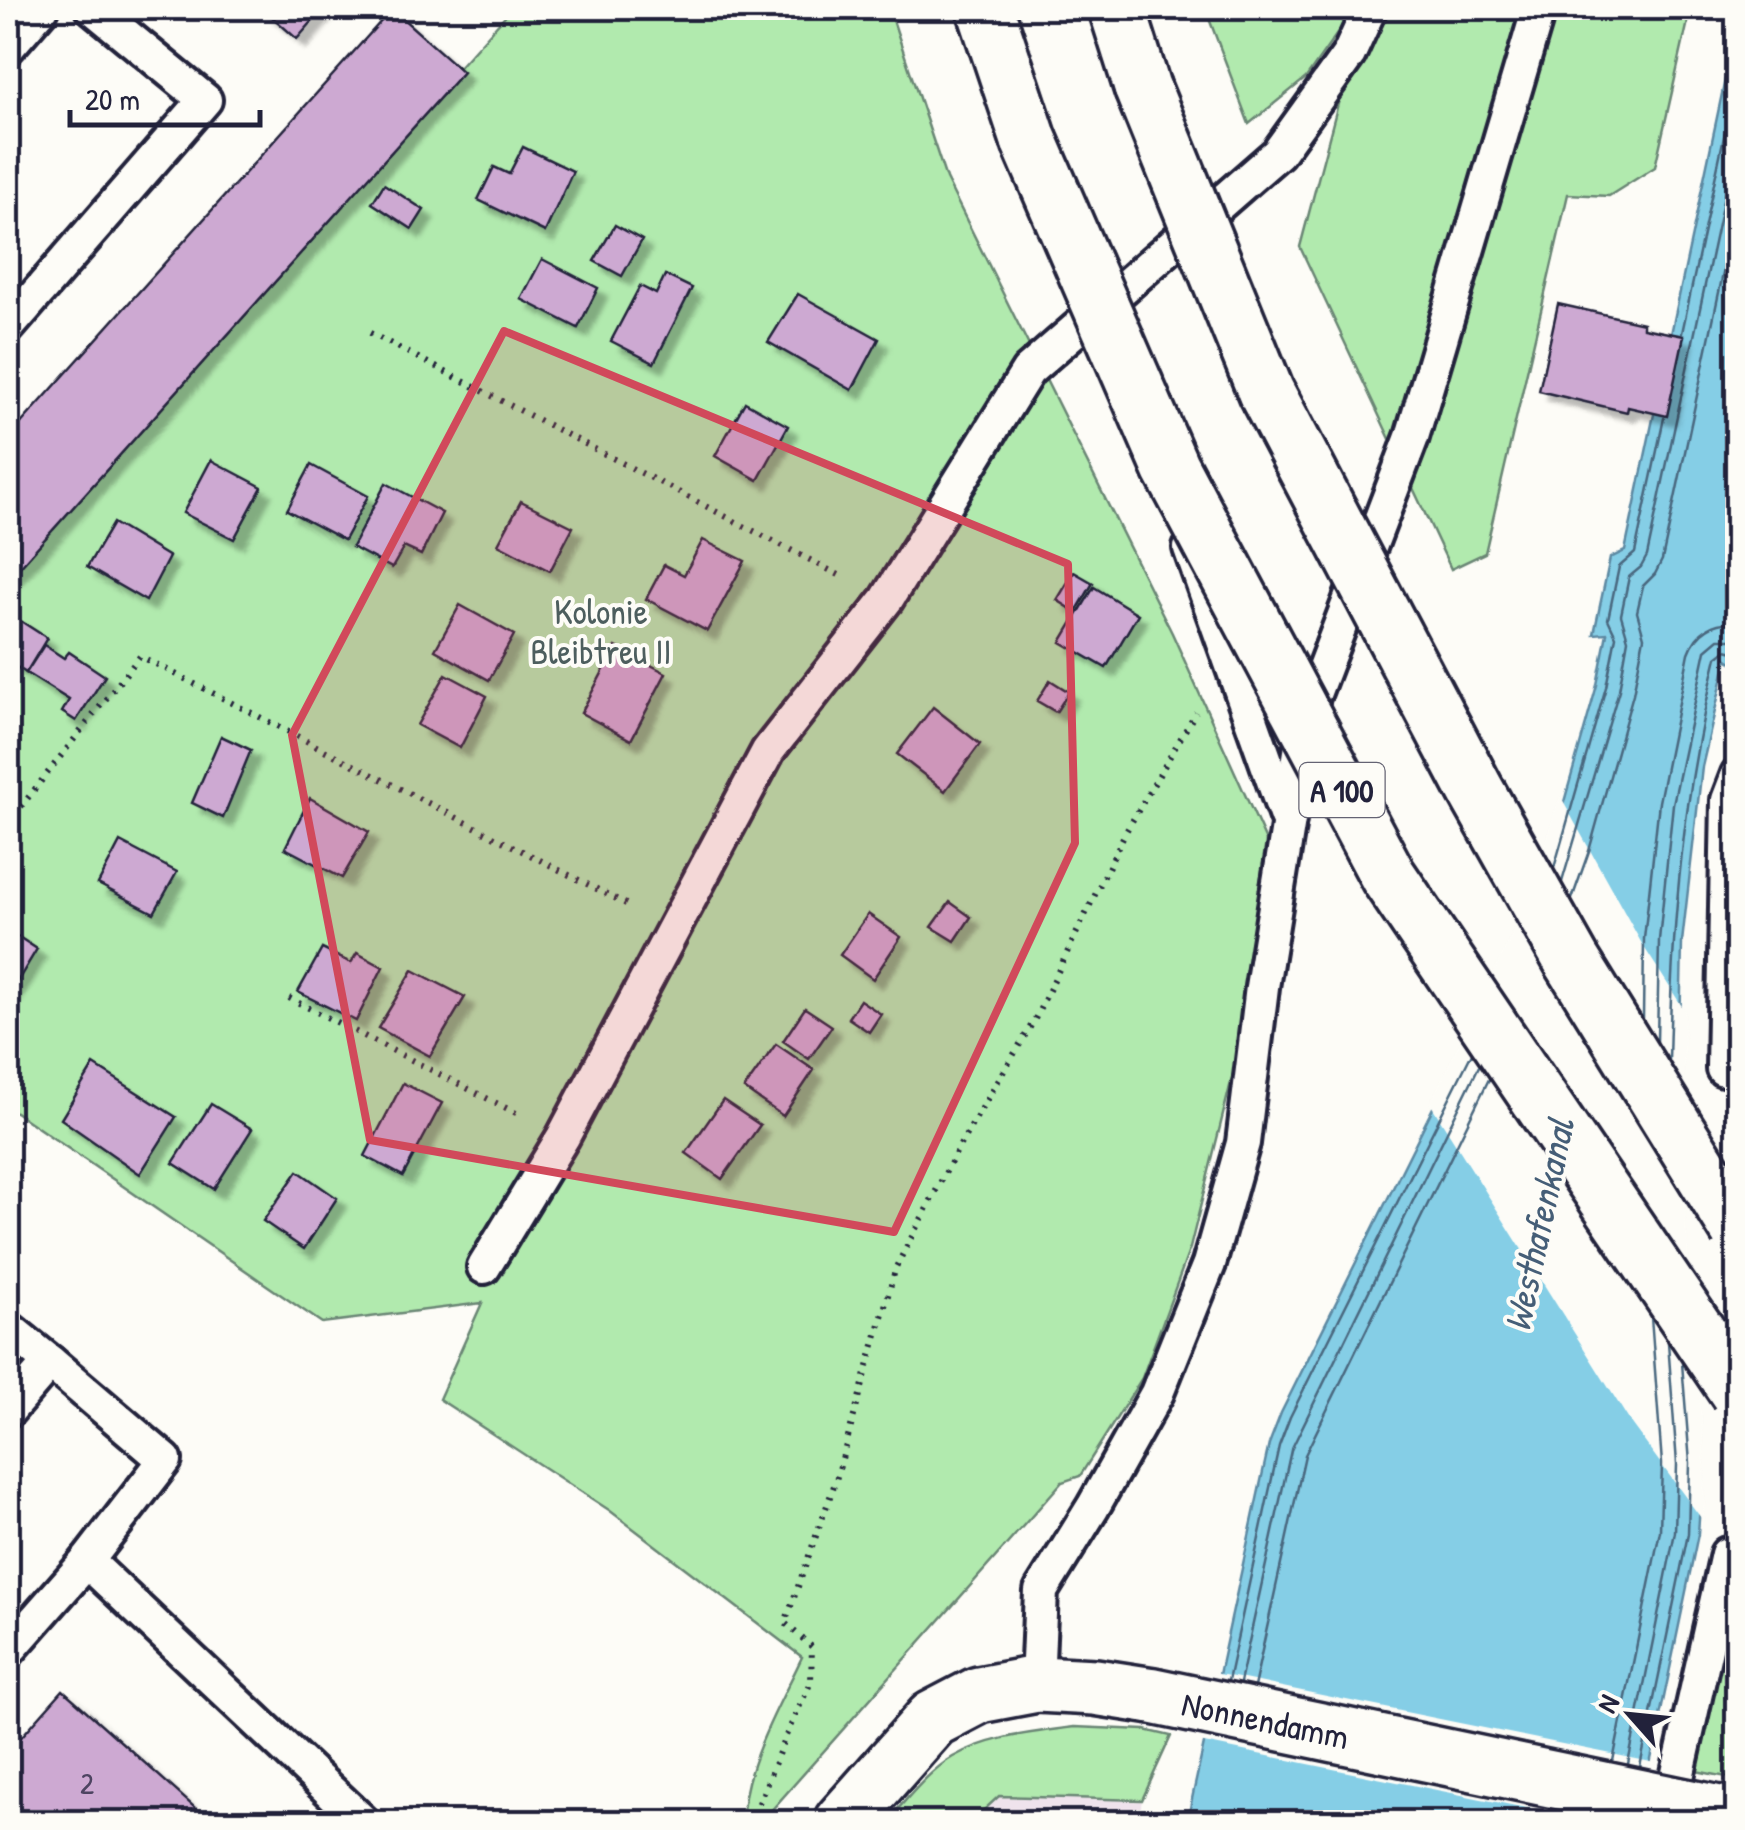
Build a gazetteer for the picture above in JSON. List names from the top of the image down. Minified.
{"streets":{"main road":["A 100","Nonnendamm"]},"water":["Westhafenkanal"],"parks":["Kolonie Bleibtreu II"],"house_numbers":["2"],"scale_bar":"20 m","north":"top left"}
